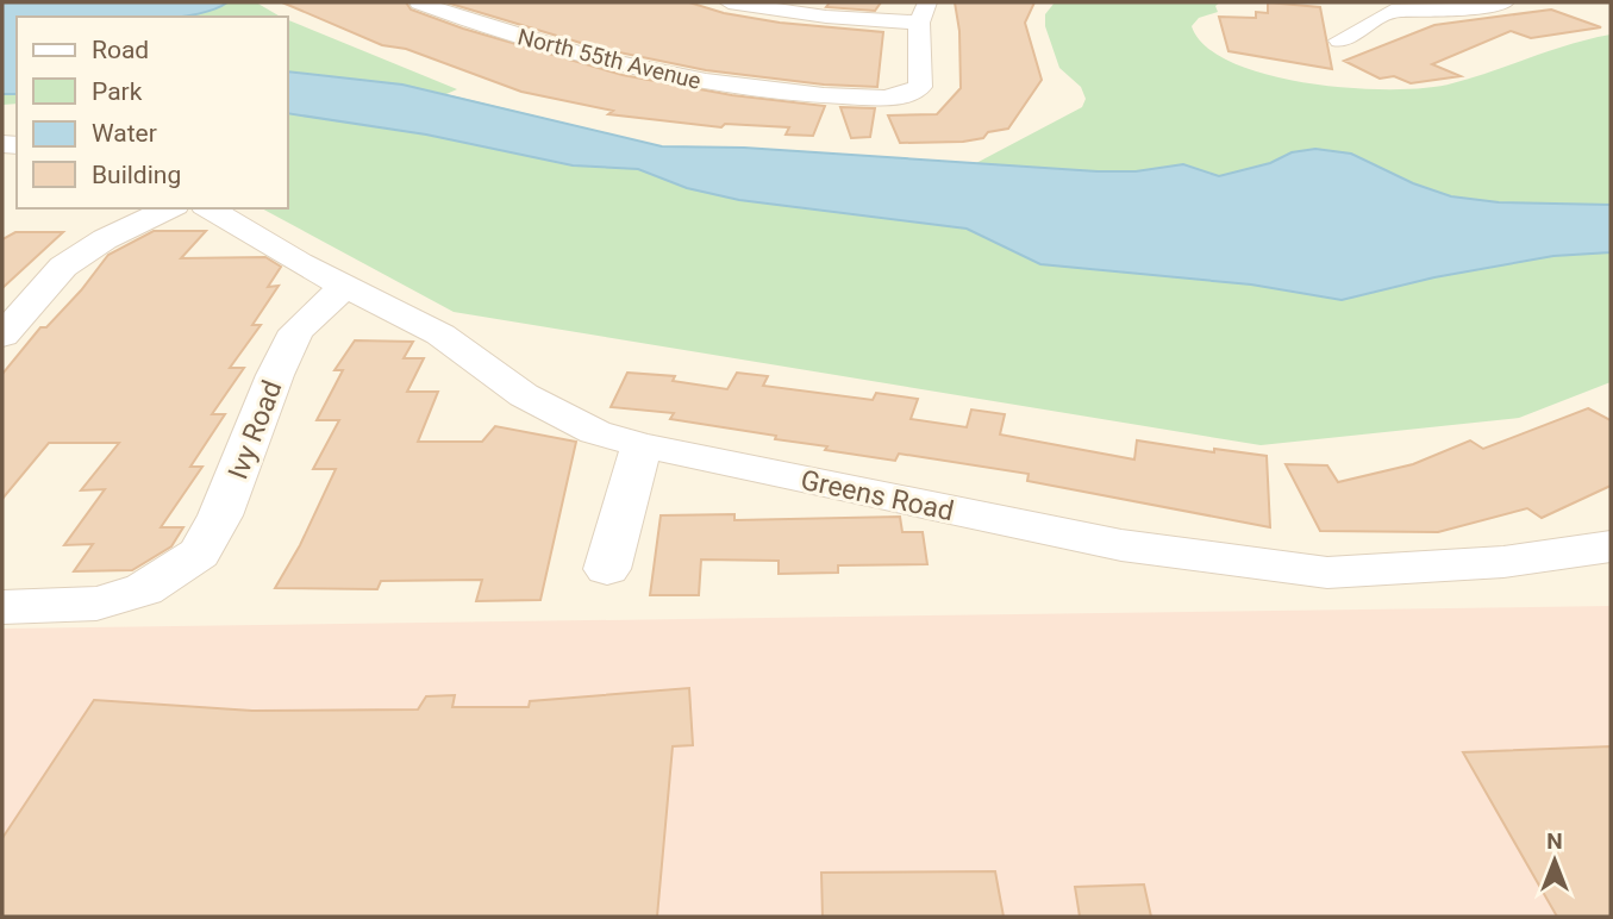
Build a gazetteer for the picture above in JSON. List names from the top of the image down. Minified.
{"streets":{"street":["North 55th Avenue","Ivy Road","Greens Road"]},"crossings":[["Ivy Road","Greens Road"]],"legend":["Road","Park","Water","Building"],"north":"top"}
